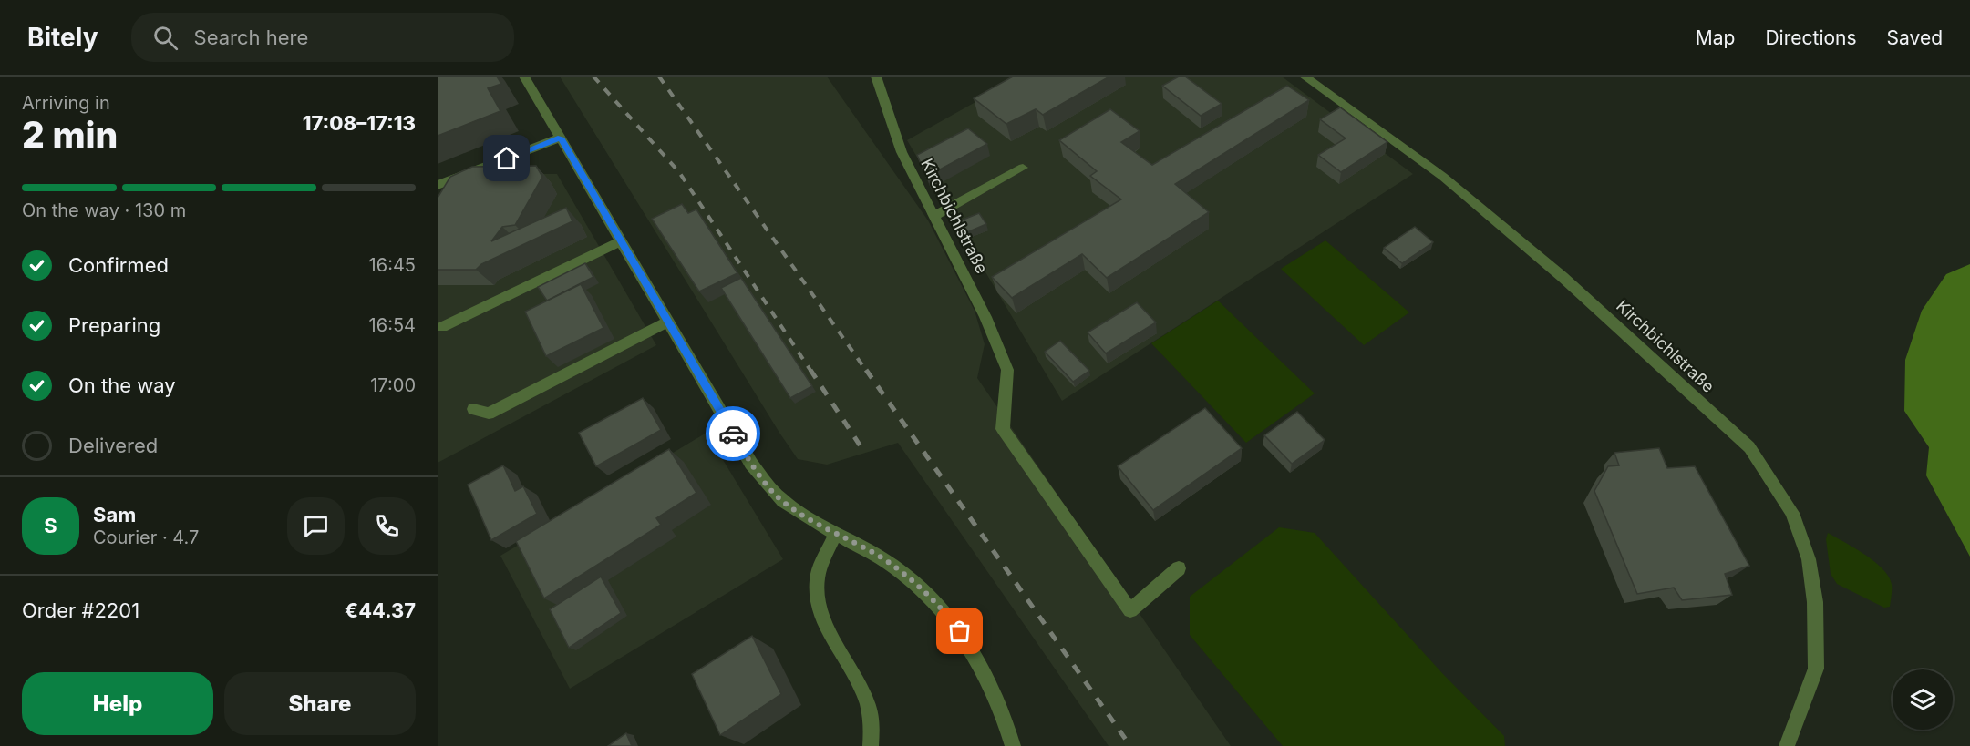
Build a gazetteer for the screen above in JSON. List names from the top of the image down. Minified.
{"streets":{"street":["Kirchbichlstraße"]},"page":{"header":"Bitely","search":"Search here","nav":["Map","Directions","Saved"],"heading":["2 min","Arriving in","17:08–17:13"],"panel":["Sam","Courier · 4.7","Order #2201","€44.37"],"bar":"On the way · 130 m","list":[["Confirmed","16:45"],["Preparing","16:54"],["On the way","17:00"],"Delivered"],"round":"S","buttons":["Help","Share"]}}
